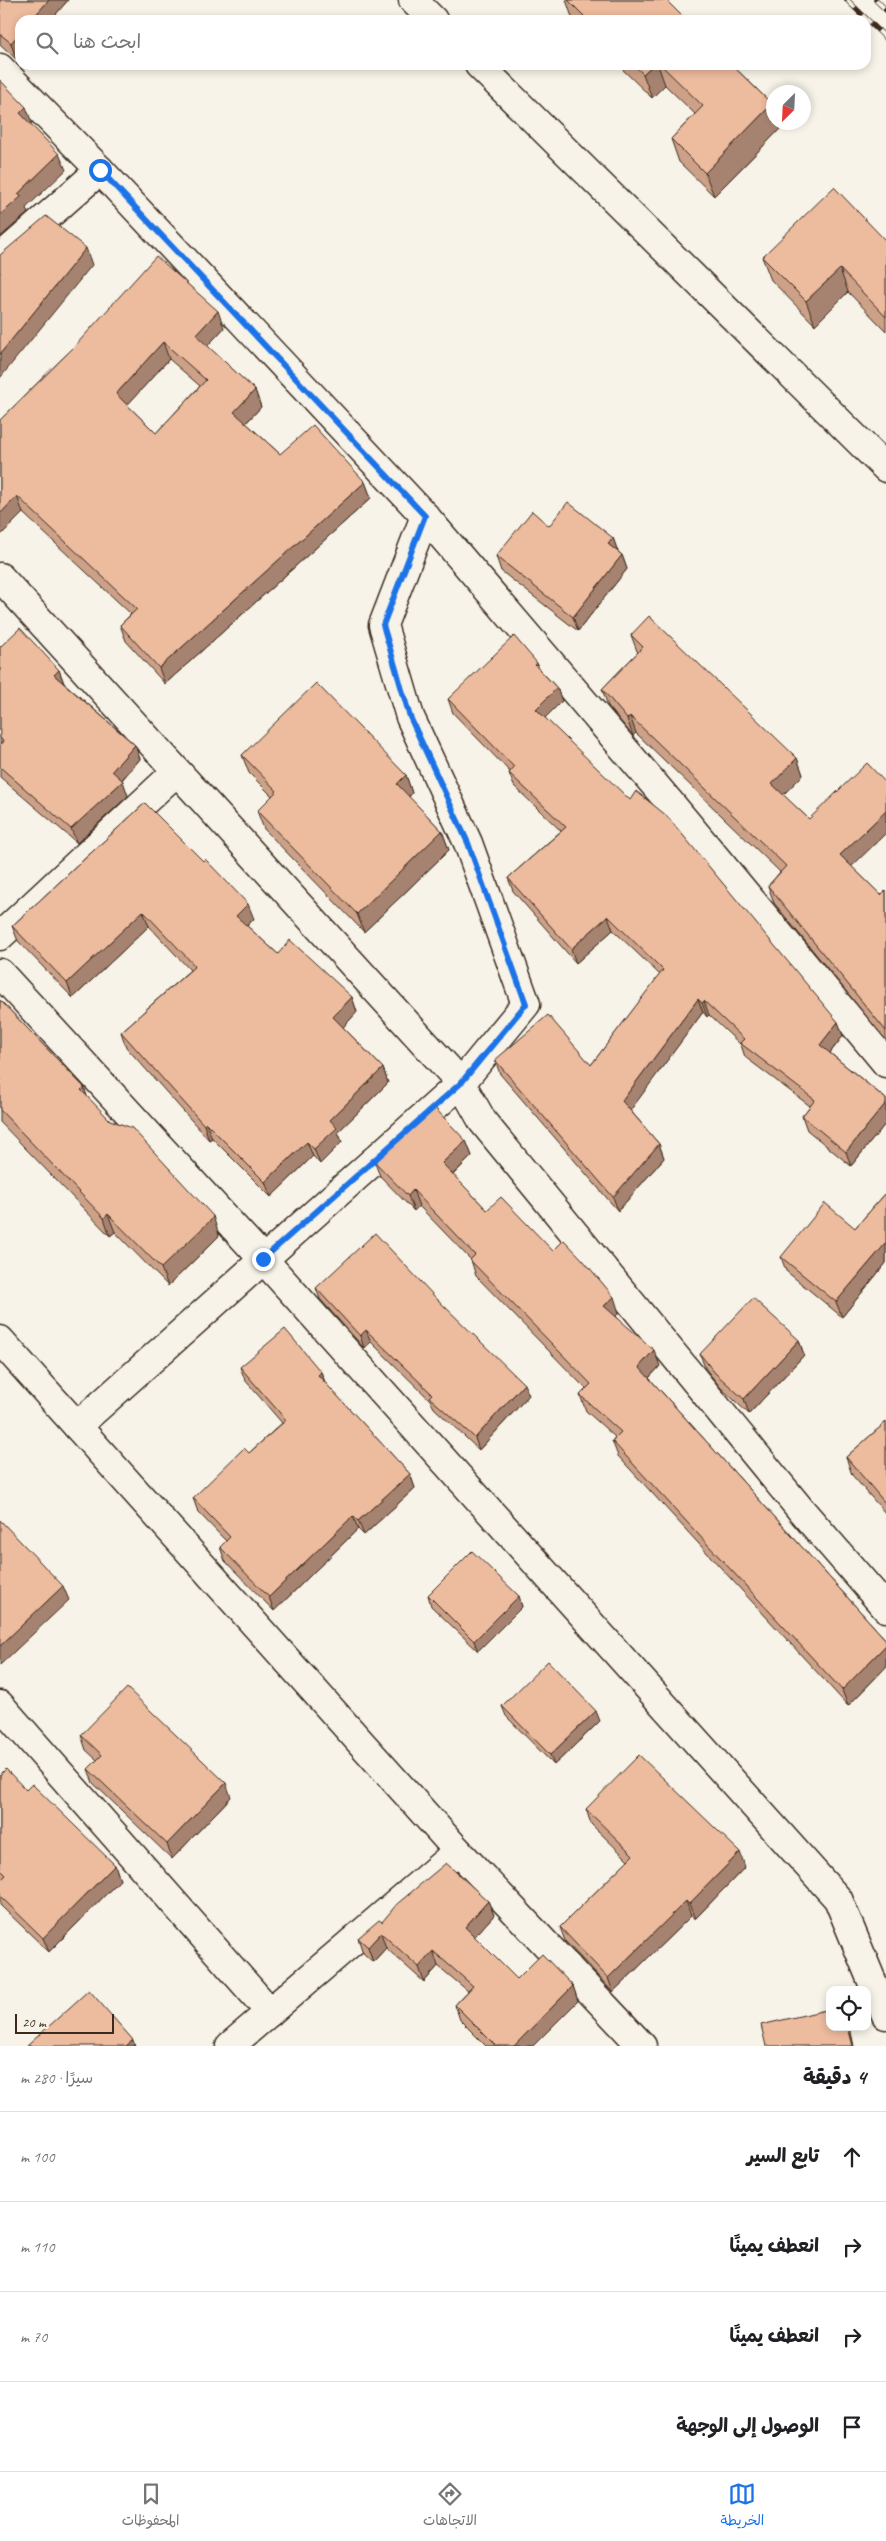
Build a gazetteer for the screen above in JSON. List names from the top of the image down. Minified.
{"scale_bar":"20 m","north":"bottom left","page":{"search":"ابحث هنا","scale":"20 m","heading":["4 دقيقة","سيرًا · 280 m"],"list":[["تابع السير","100 m"],["انعطف يمينًا","110 m"],["انعطف يمينًا","70 m"],"الوصول إلى الوجهة"],"nav":["الخريطة","الاتجاهات","المحفوظات"]}}
